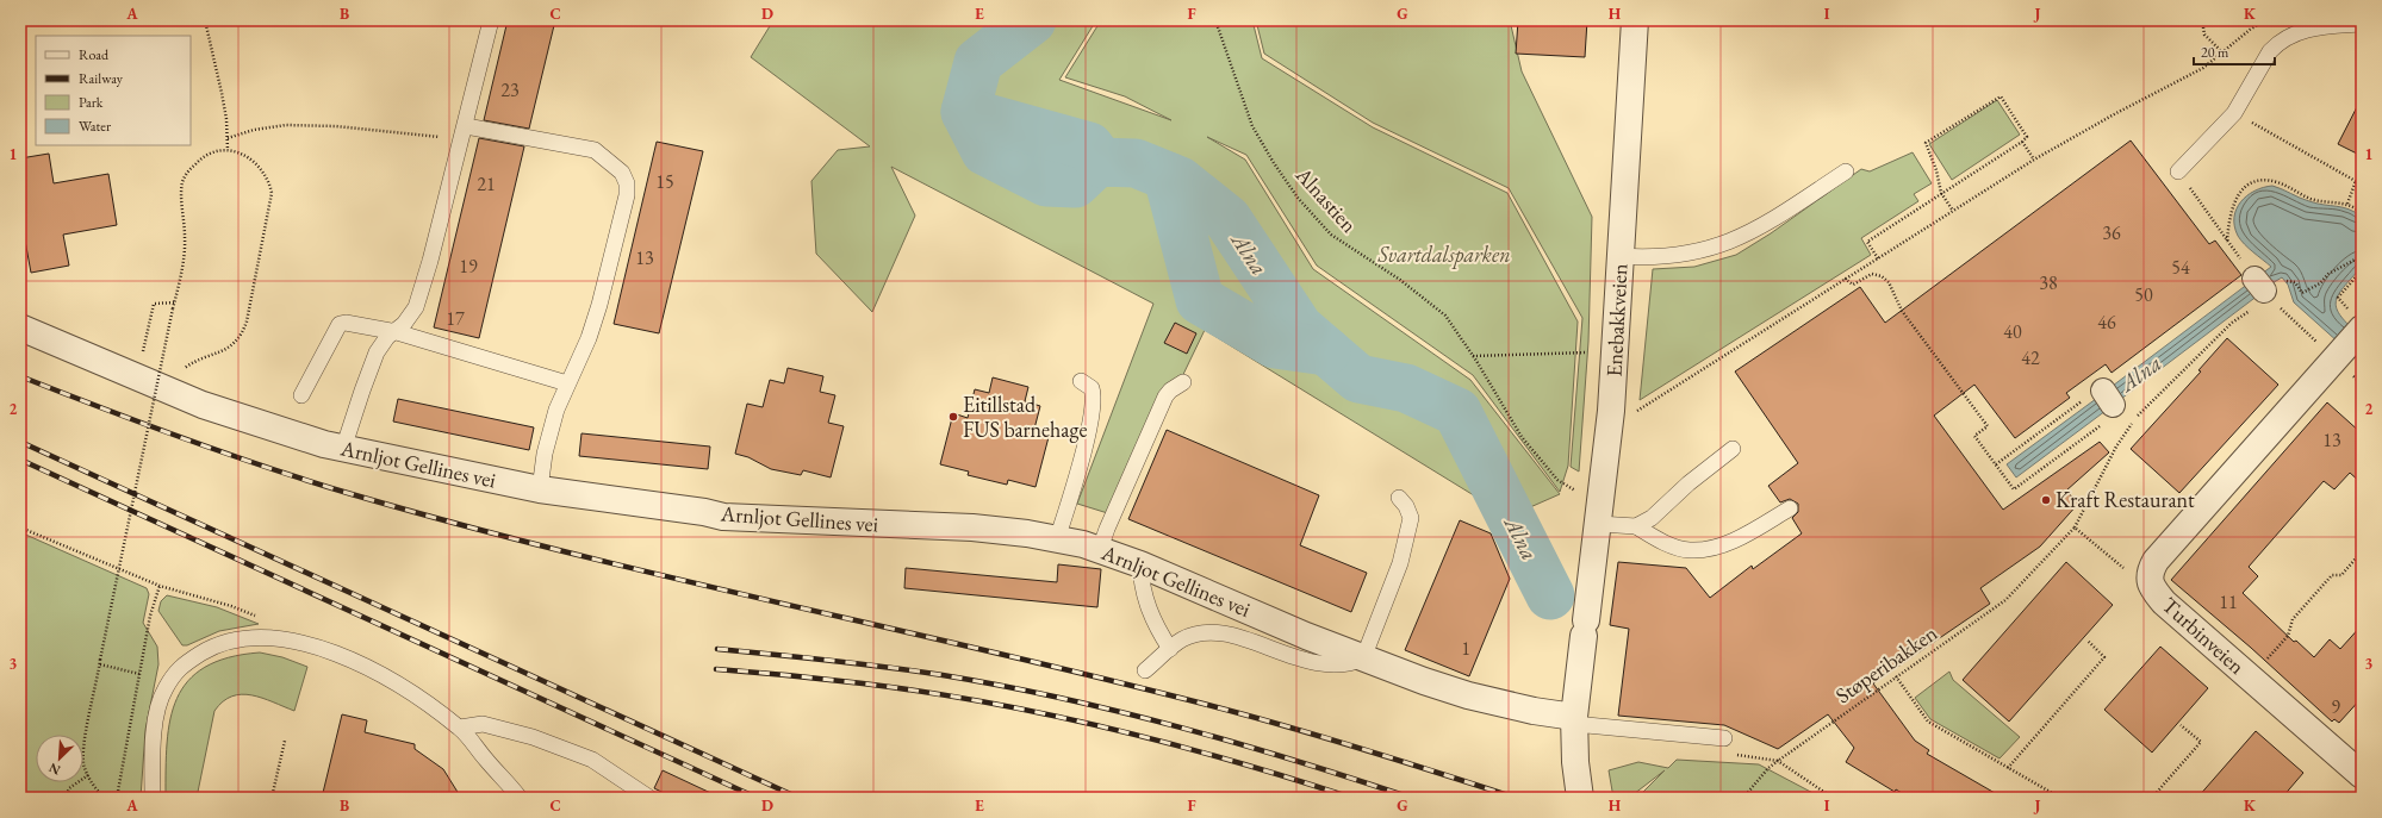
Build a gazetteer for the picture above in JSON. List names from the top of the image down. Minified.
{"streets":{"street":["Enebakkveien","Arnljot Gellines vei","Turbinveien"],"path":["Alnastien","Støperibakken"]},"crossings":[["Alnastien","Enebakkveien"],["Enebakkveien","Arnljot Gellines vei"]],"water":["Alna"],"parks":["Svartdalsparken"],"places":["Eitillstad FUS barnehage","Kraft Restaurant"],"house_numbers":["23","15","21","36","13","19","54","38","50","17","46","40","42","13","11","1","9"],"legend":["Road","Railway","Park","Water"],"scale_bar":"20 m","north":"bottom left","grid":{"columns":["A","B","C","D","E","F","G","H","I","J","K"],"rows":["1","2","3"]}}
